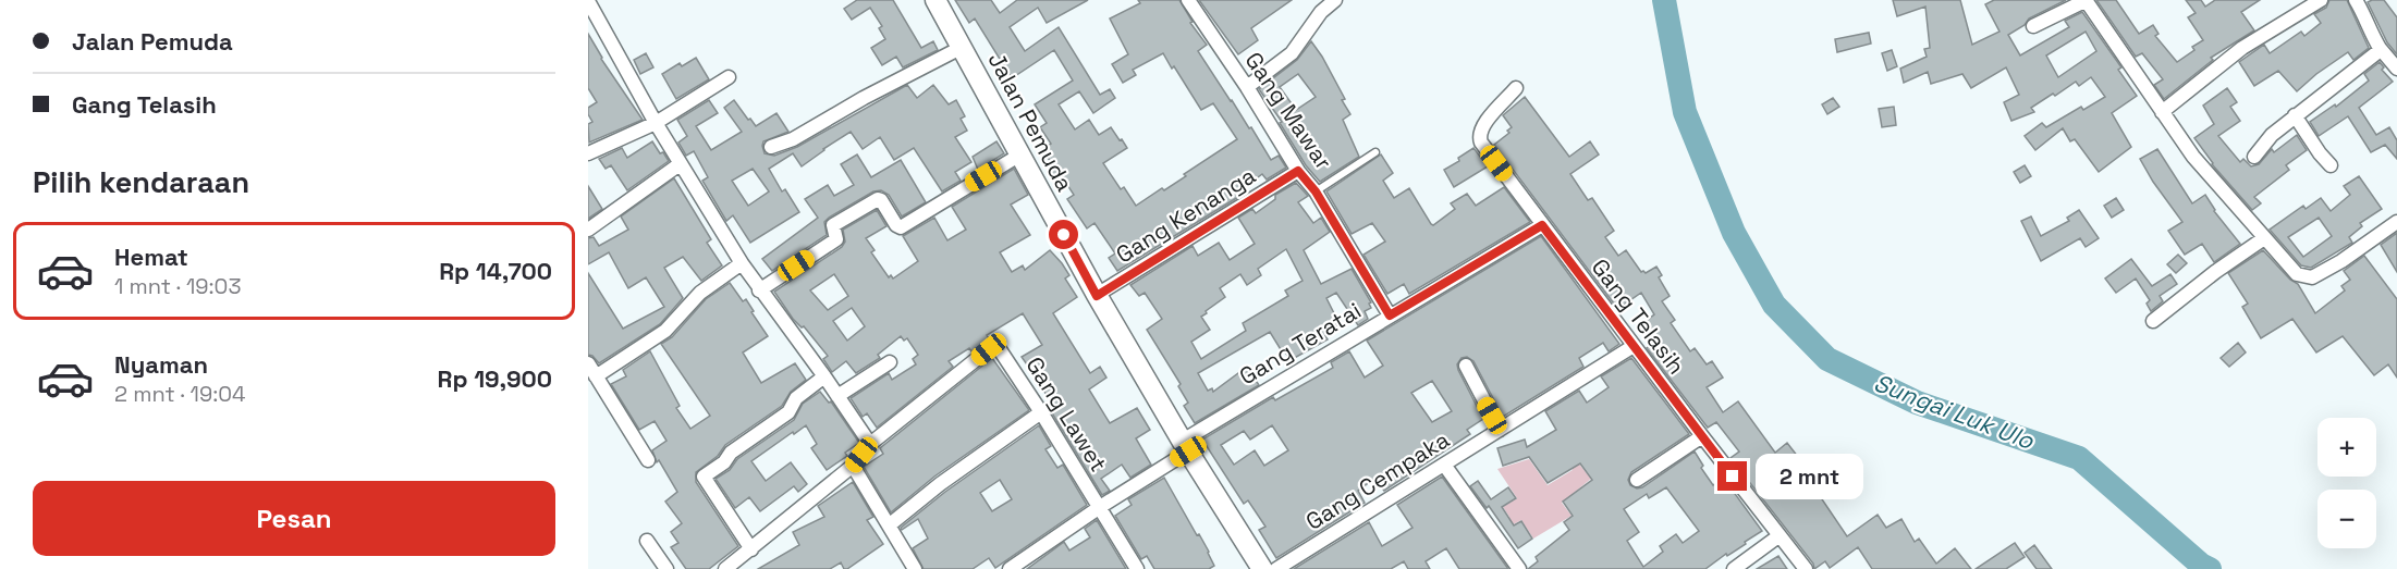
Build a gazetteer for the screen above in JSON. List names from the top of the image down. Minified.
{"streets":{"main road":["Jalan Pemuda"],"street":["Gang Mawar","Gang Kenanga","Gang Telasih","Gang Teratai","Gang Lawet","Gang Cempaka"]},"crossings":[["Gang Mawar","Gang Kenanga"],["Gang Mawar","Gang Teratai"],["Jalan Pemuda","Gang Kenanga"],["Jalan Pemuda","Gang Teratai"],["Gang Telasih","Gang Teratai"],["Gang Telasih","Gang Cempaka"],["Gang Teratai","Gang Lawet"]],"water":["Sungai Luk Ulo"],"page":{"banner":["Jalan Pemuda","Gang Telasih"],"heading":"Pilih kendaraan","list":[{"name":"Hemat","note":"1 mnt · 19:03","value":"Rp 14,700"},{"name":"Nyaman","note":"2 mnt · 19:04","value":"Rp 19,900"}],"map_buttons":["+","−"],"bubble":"2 mnt","buttons":"Pesan"}}
